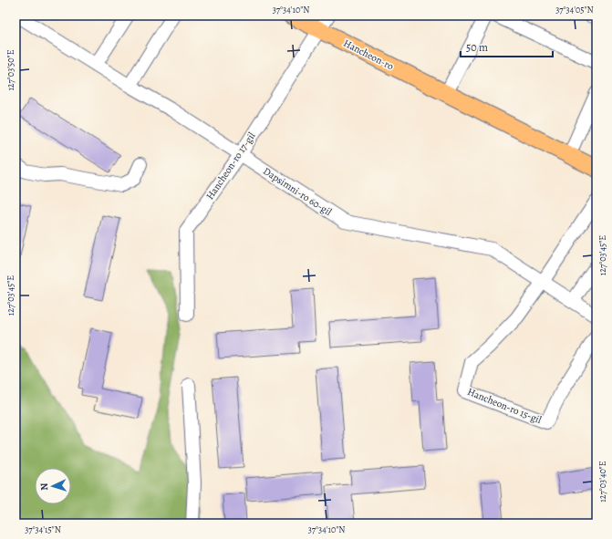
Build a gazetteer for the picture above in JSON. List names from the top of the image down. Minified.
{"streets":{"main road":["Hancheon-ro"],"street":["Hancheon-ro 17-gil","Dapsimni-ro 60-gil","Hancheon-ro 15-gil"]},"crossings":[["Hancheon-ro","Hancheon-ro 17-gil"],["Hancheon-ro 17-gil","Dapsimni-ro 60-gil"],["Dapsimni-ro 60-gil","Hancheon-ro 15-gil"]],"scale_bar":"50 m","north":"left","coordinates":["37°34'10\"N","37°34'05\"N","127°03'50\"E","127°03'45\"E","127°03'40\"E","37°34'15\"N"]}
